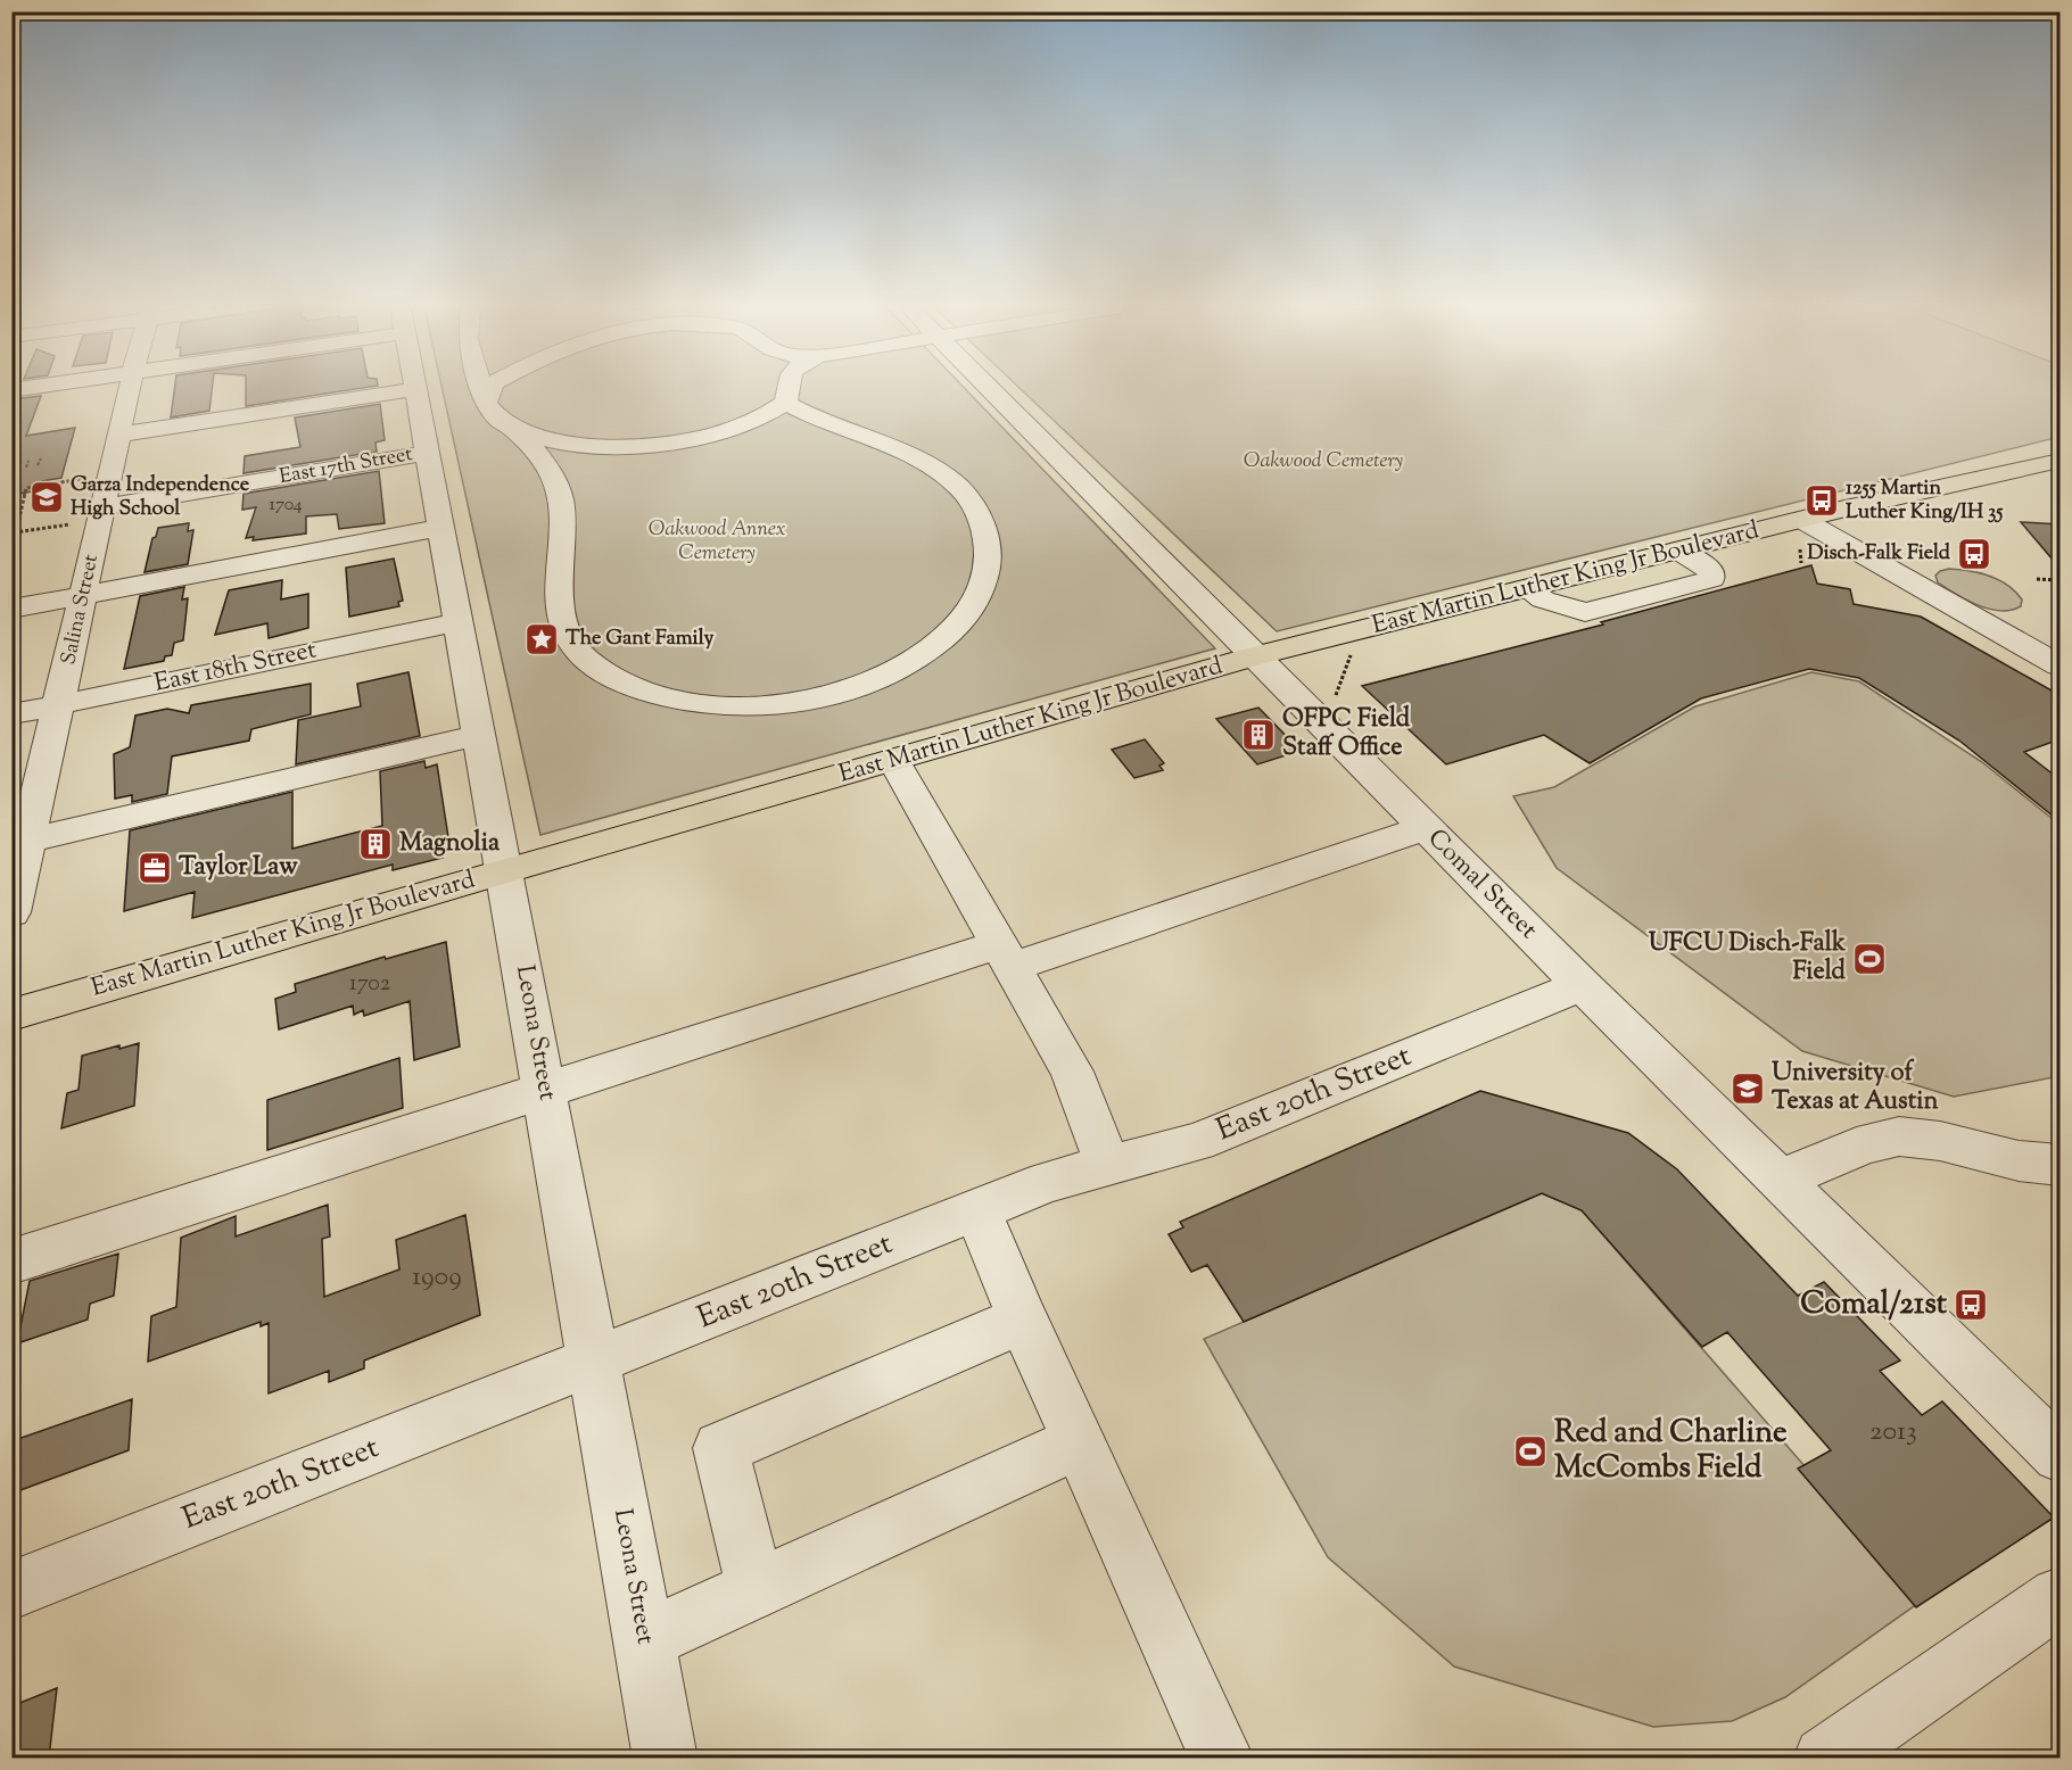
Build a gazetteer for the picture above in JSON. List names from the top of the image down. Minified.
{"streets":{"main road":["East Martin Luther King Jr Boulevard"],"street":["East 17th Street","Salina Street","East 18th Street","Comal Street","Leona Street","East 20th Street"]},"crossings":[["East 17th Street","Salina Street"],["East 17th Street","Leona Street"],["East Martin Luther King Jr Boulevard","Comal Street"],["East Martin Luther King Jr Boulevard","Leona Street"],["Salina Street","East 18th Street"],["East 18th Street","Leona Street"],["Comal Street","East 20th Street"],["Leona Street","East 20th Street"]],"parks":["Oakwood Cemetery","Oakwood Annex Cemetery"],"places":{"school or university":["Garza Independence High School","University of Texas at Austin"],"bus stop":["1255 Martin Luther King/IH 35","Disch-Falk Field","Comal/21st"],"place":["The Gant Family"],"building":["OFPC Field Staff Office","Magnolia"],"office":["Taylor Law"],"sports":["UFCU Disch-Falk Field","Red and Charline McCombs Field"]},"house_numbers":["1704","1702","1909","2013"]}
